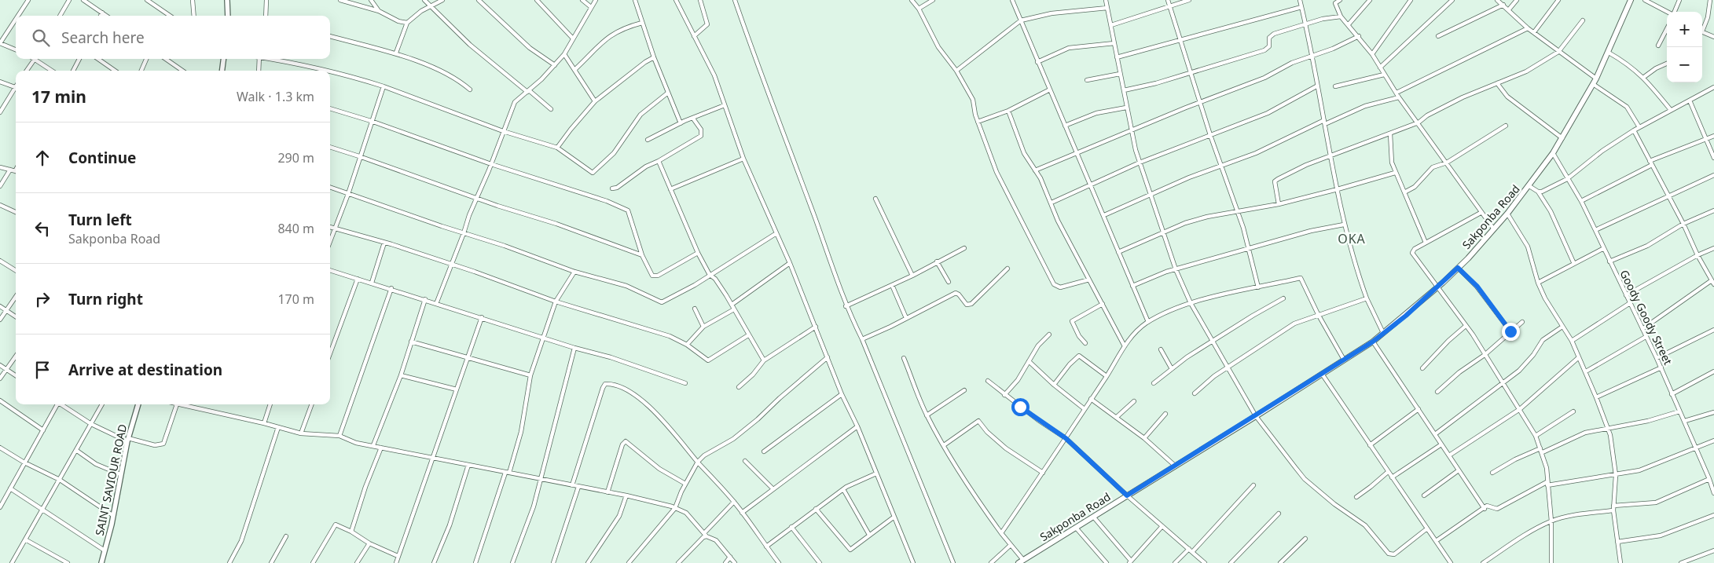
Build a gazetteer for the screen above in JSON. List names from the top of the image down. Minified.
{"streets":{"main road":["Sakponba Road"],"street":["Goody Goody Street","SAINT SAVIOUR ROAD"]},"crossings":[["Sakponba Road","Goody Goody Street"]],"districts":["OKA"],"page":{"map_buttons":["+","−"],"search":"Search here","heading":["17 min","Walk · 1.3 km"],"list":[["Continue","290 m"],["Turn left","Sakponba Road","840 m"],["Turn right","170 m"],"Arrive at destination"]}}
